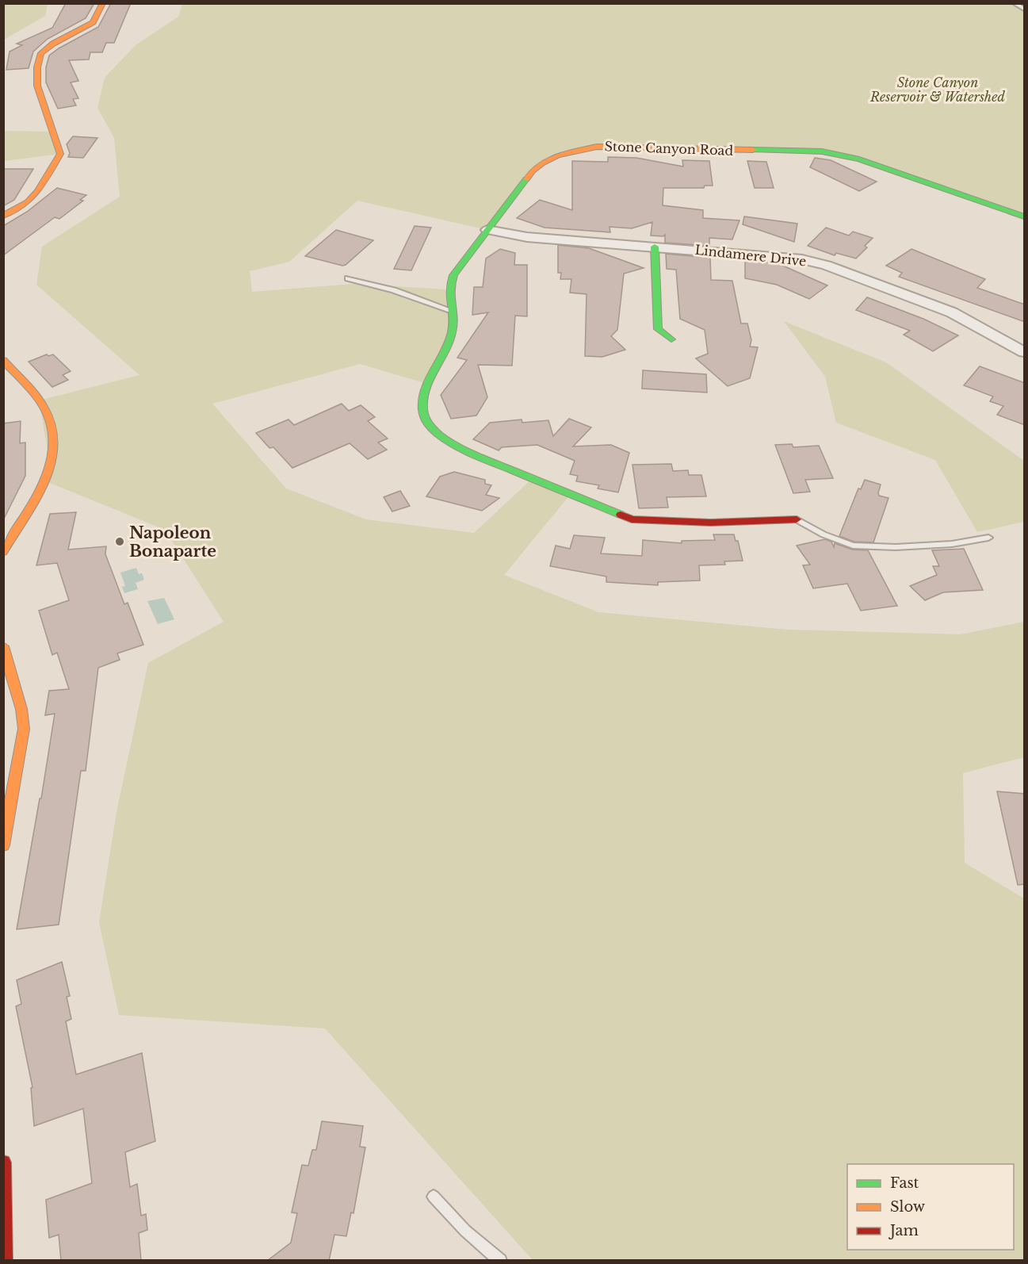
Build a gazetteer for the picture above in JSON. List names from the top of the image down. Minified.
{"streets":{"street":["Stone Canyon Road","Lindamere Drive"]},"crossings":[["Stone Canyon Road","Lindamere Drive"]],"parks":["Stone Canyon Reservoir & Watershed"],"places":["Napoleon Bonaparte"],"legend":["Fast","Slow","Jam"]}
